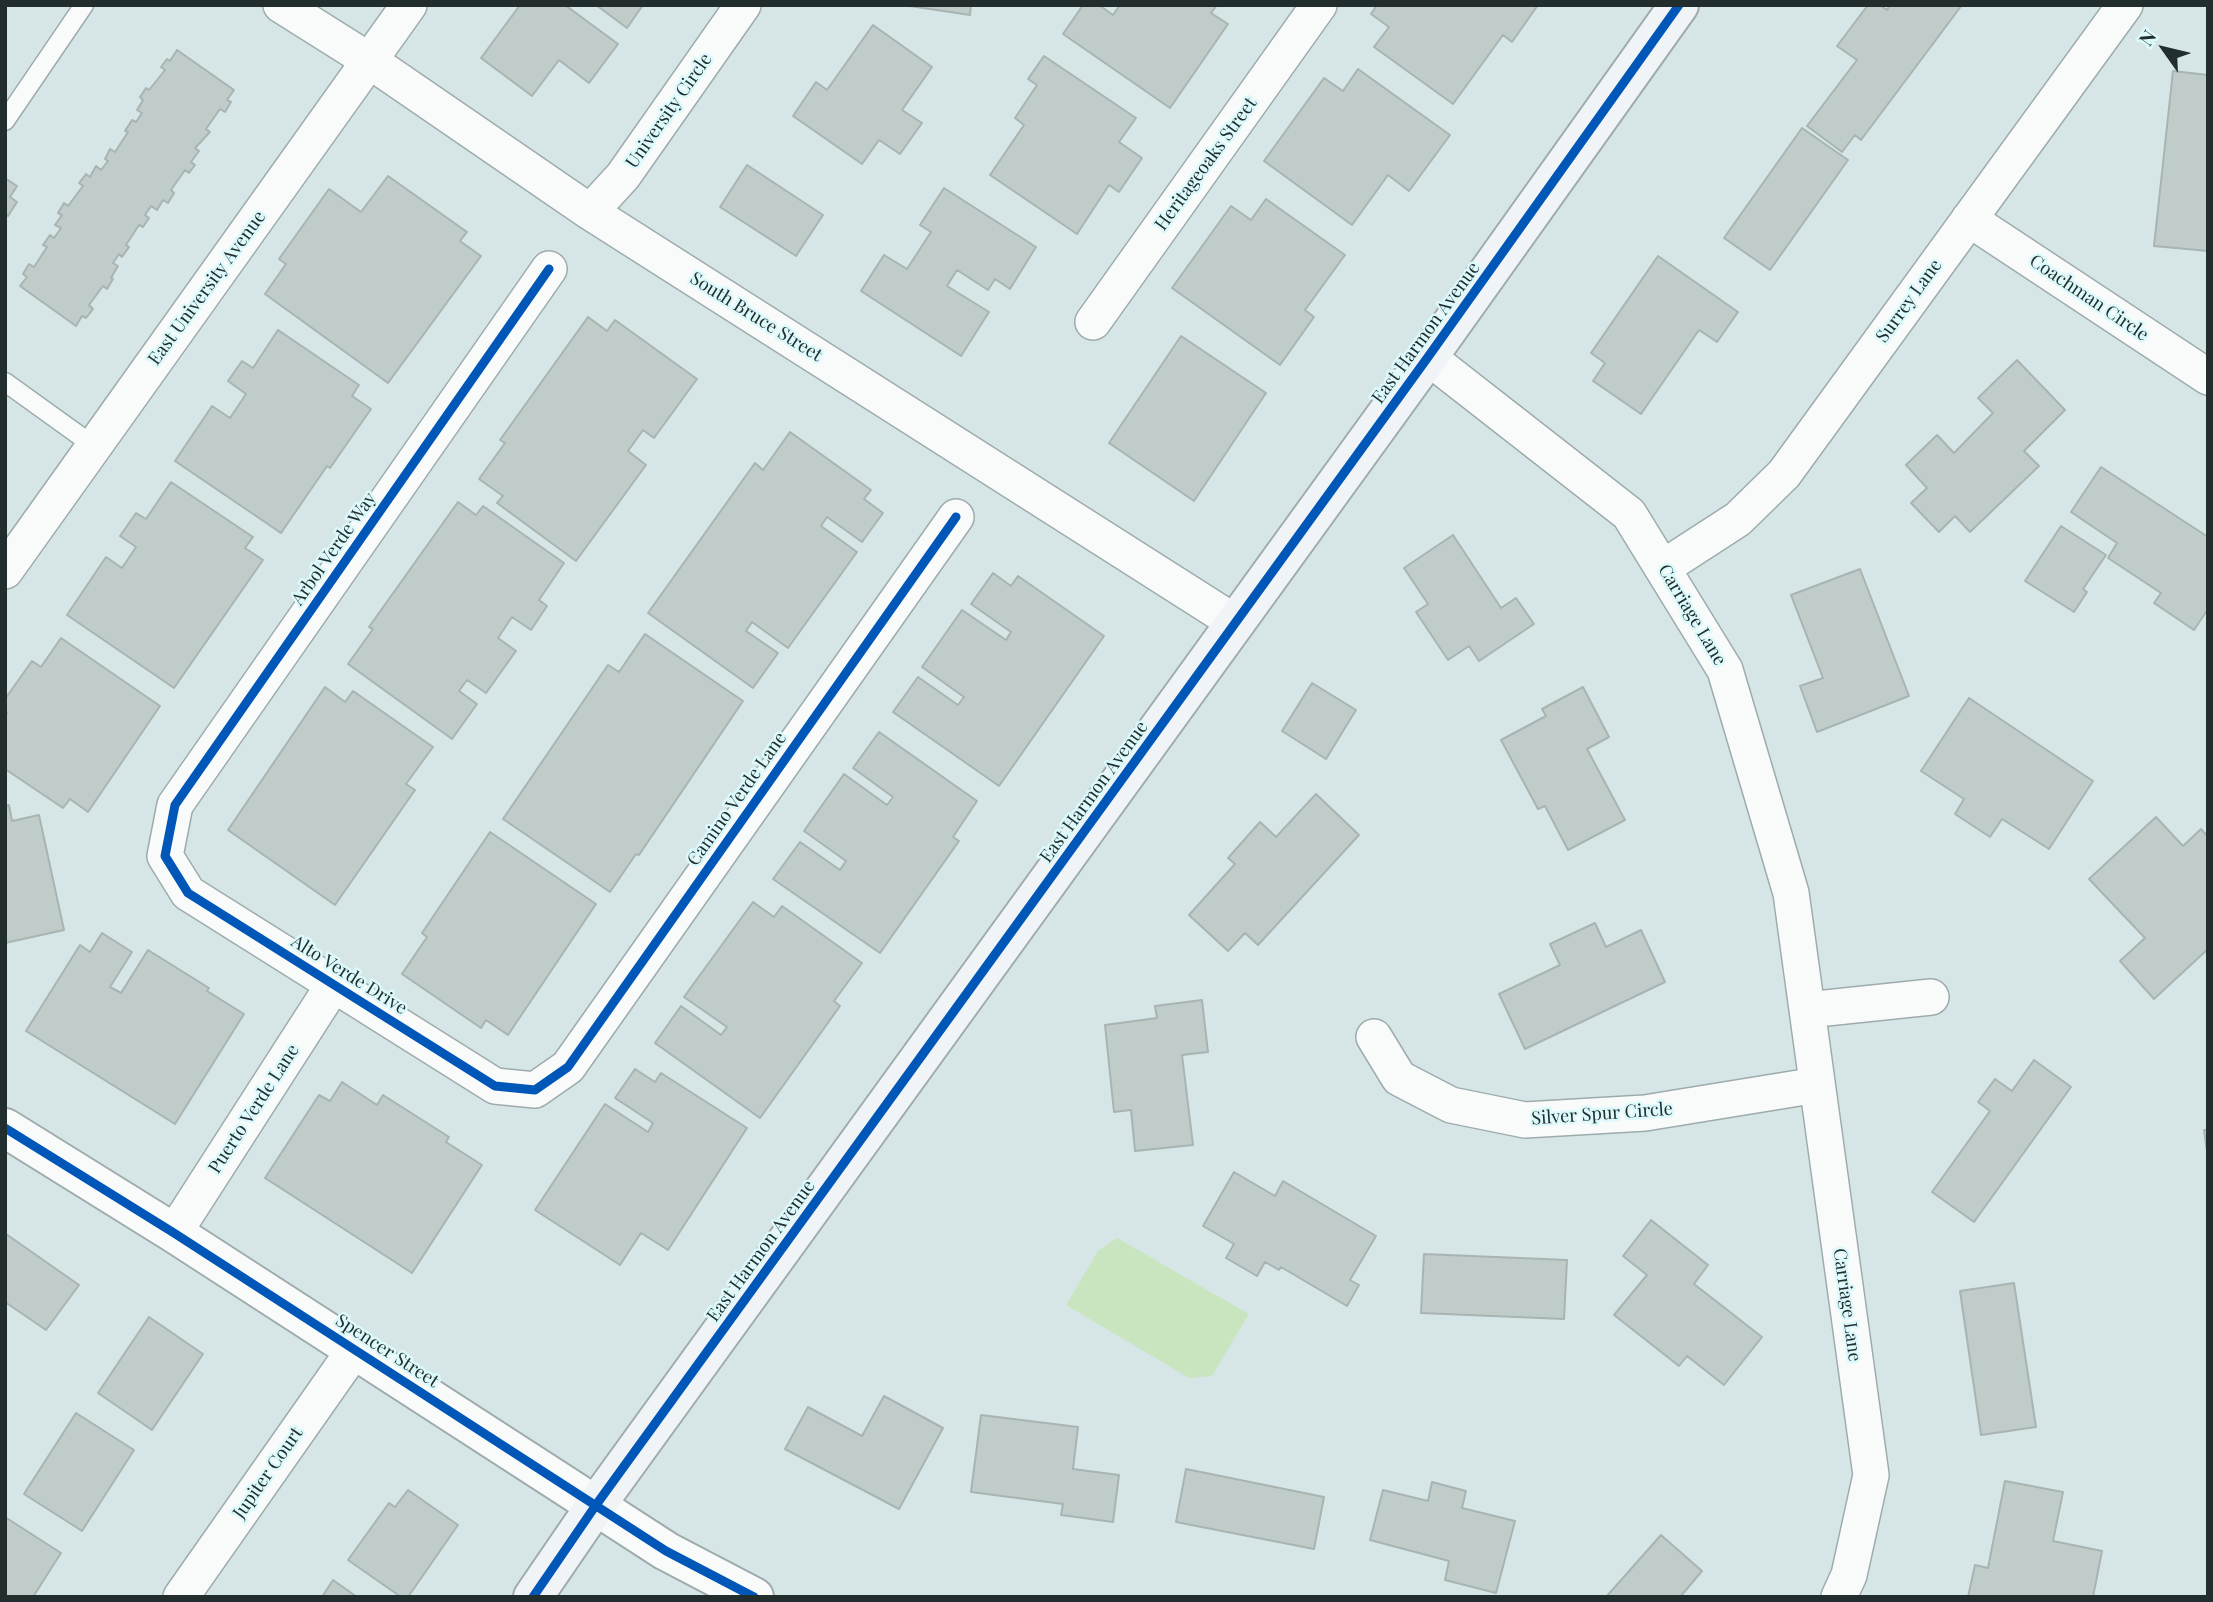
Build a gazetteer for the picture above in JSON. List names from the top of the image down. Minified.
{"streets":{"main road":["East Harmon Avenue"],"street":["University Circle","Heritageoaks Street","East University Avenue","Coachman Circle","Surrey Lane","South Bruce Street","Arbol Verde Way","Carriage Lane","Camino Verde Lane","Alto Verde Drive","Puerto Verde Lane","Silver Spur Circle","Spencer Street","Jupiter Court"]},"crossings":[["University Circle","South Bruce Street"],["East University Avenue","South Bruce Street"],["Coachman Circle","Surrey Lane"],["Surrey Lane","Carriage Lane"],["South Bruce Street","East Harmon Avenue"],["East Harmon Avenue","Carriage Lane"],["East Harmon Avenue","Spencer Street"],["Arbol Verde Way","Alto Verde Drive"],["Carriage Lane","Silver Spur Circle"],["Camino Verde Lane","Alto Verde Drive"],["Alto Verde Drive","Puerto Verde Lane"],["Puerto Verde Lane","Spencer Street"],["Spencer Street","Jupiter Court"]],"north":"top left"}
